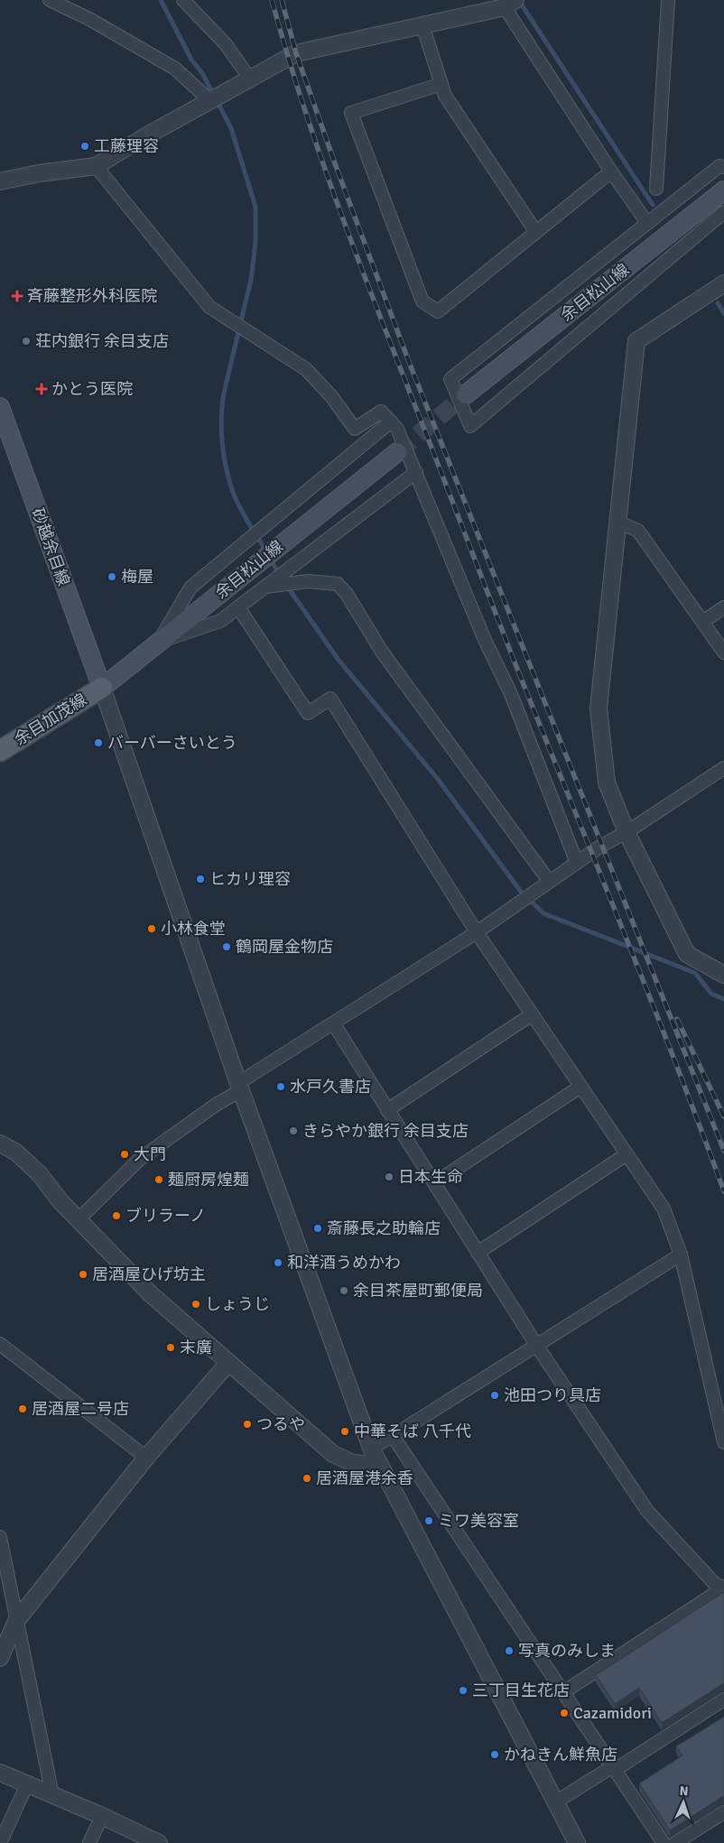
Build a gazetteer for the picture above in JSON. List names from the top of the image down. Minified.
{"streets":{"main road":["余目松山線","砂越余目線","余目加茂線"]},"crossings":[["余目松山線","砂越余目線"],["余目松山線","余目加茂線"],["砂越余目線","余目加茂線"]],"places":{"other":["工藤理容","荘内銀行 余目支店","梅屋","バーバーさいとう","ヒカリ理容","小林食堂","鶴岡屋金物店","水戸久書店","きらやか銀行 余目支店","大門","日本生命","麺厨房煌麺","ブリラーノ","斎藤長之助輪店","和洋酒うめかわ","居酒屋ひげ坊主","余目茶屋町郵便局","しょうじ","末廣","池田つり具店","居酒屋二号店","つるや","中華そば 八千代","居酒屋港余香","ミワ美容室","写真のみしま","三丁目生花店","Cazamidori","かねきん鮮魚店"],"health":["斉藤整形外科医院","かとう医院"]},"north":"top"}
